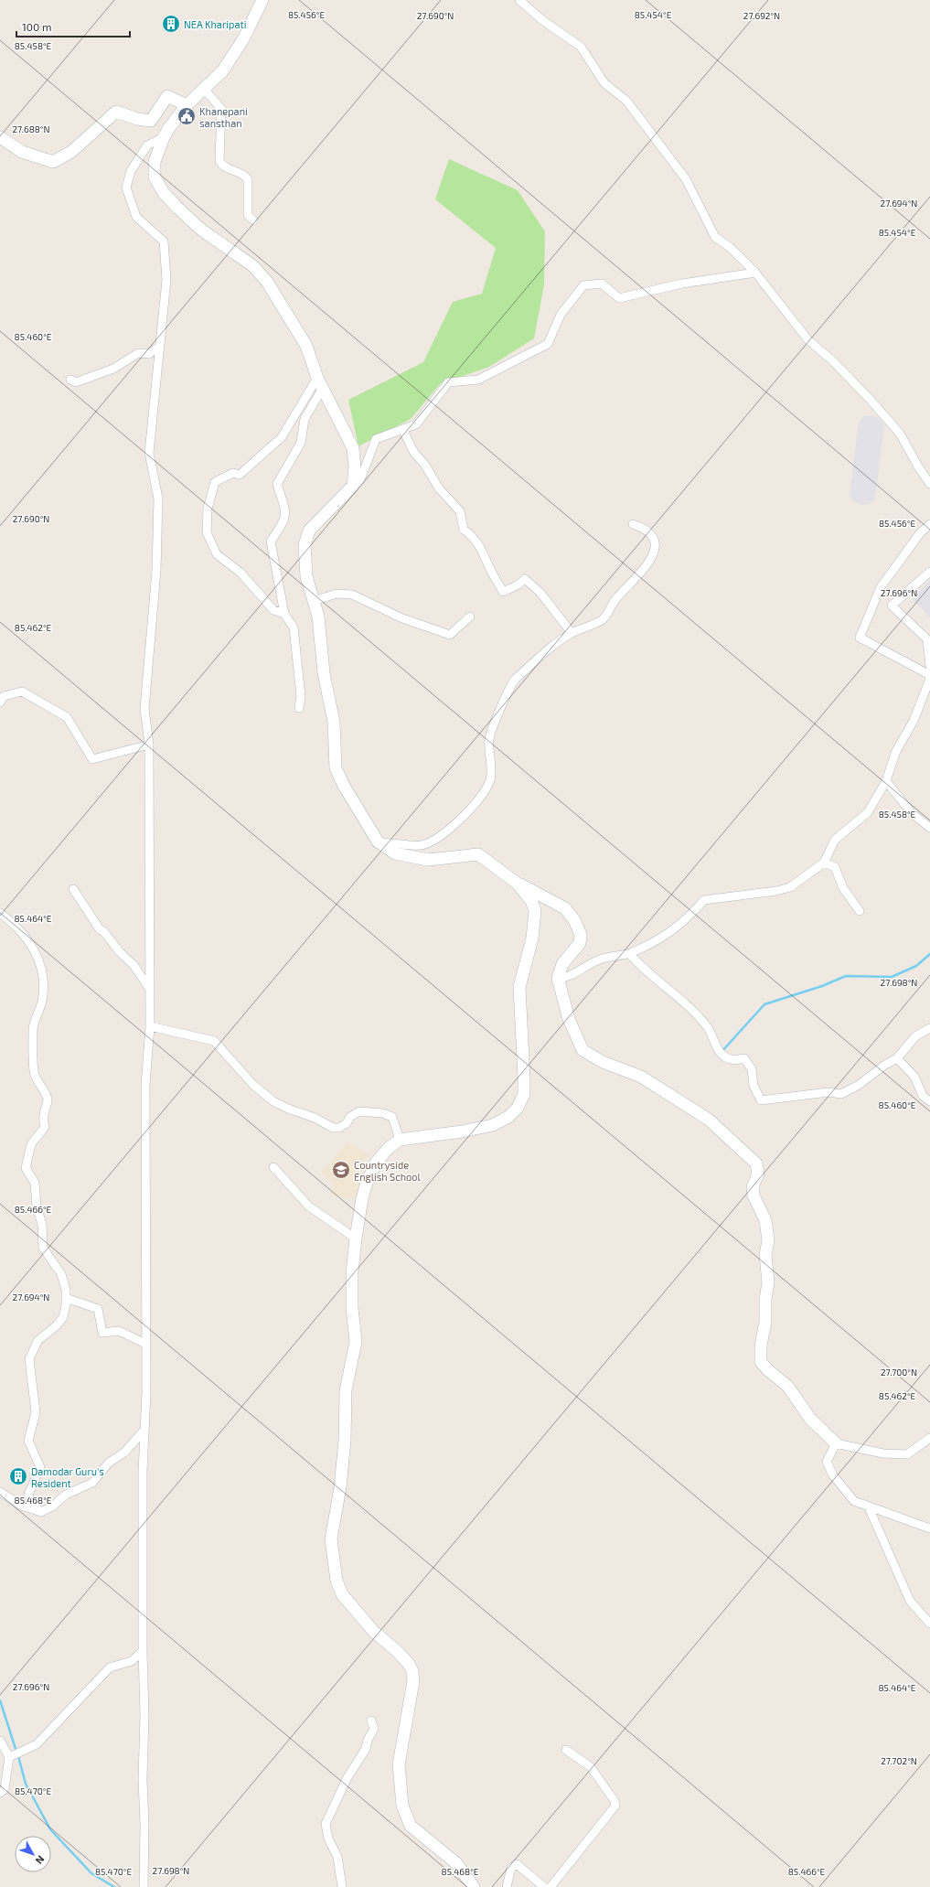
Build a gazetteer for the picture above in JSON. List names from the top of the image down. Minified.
{"places":{"building":["NEA Kharipati","Damodar Guru's Resident"],"public building":["Khanepani sansthan"],"school or university":["Countryside English School"]},"scale_bar":"100 m","north":"bottom right","coordinates":["85.456°E","85.454°E","27.690°N","27.692°N","85.458°E","27.688°N","27.694°N","85.460°E","27.696°N","85.462°E","85.464°E","27.698°N","85.466°E","27.700°N","85.468°E","27.702°N","85.470°E"]}
